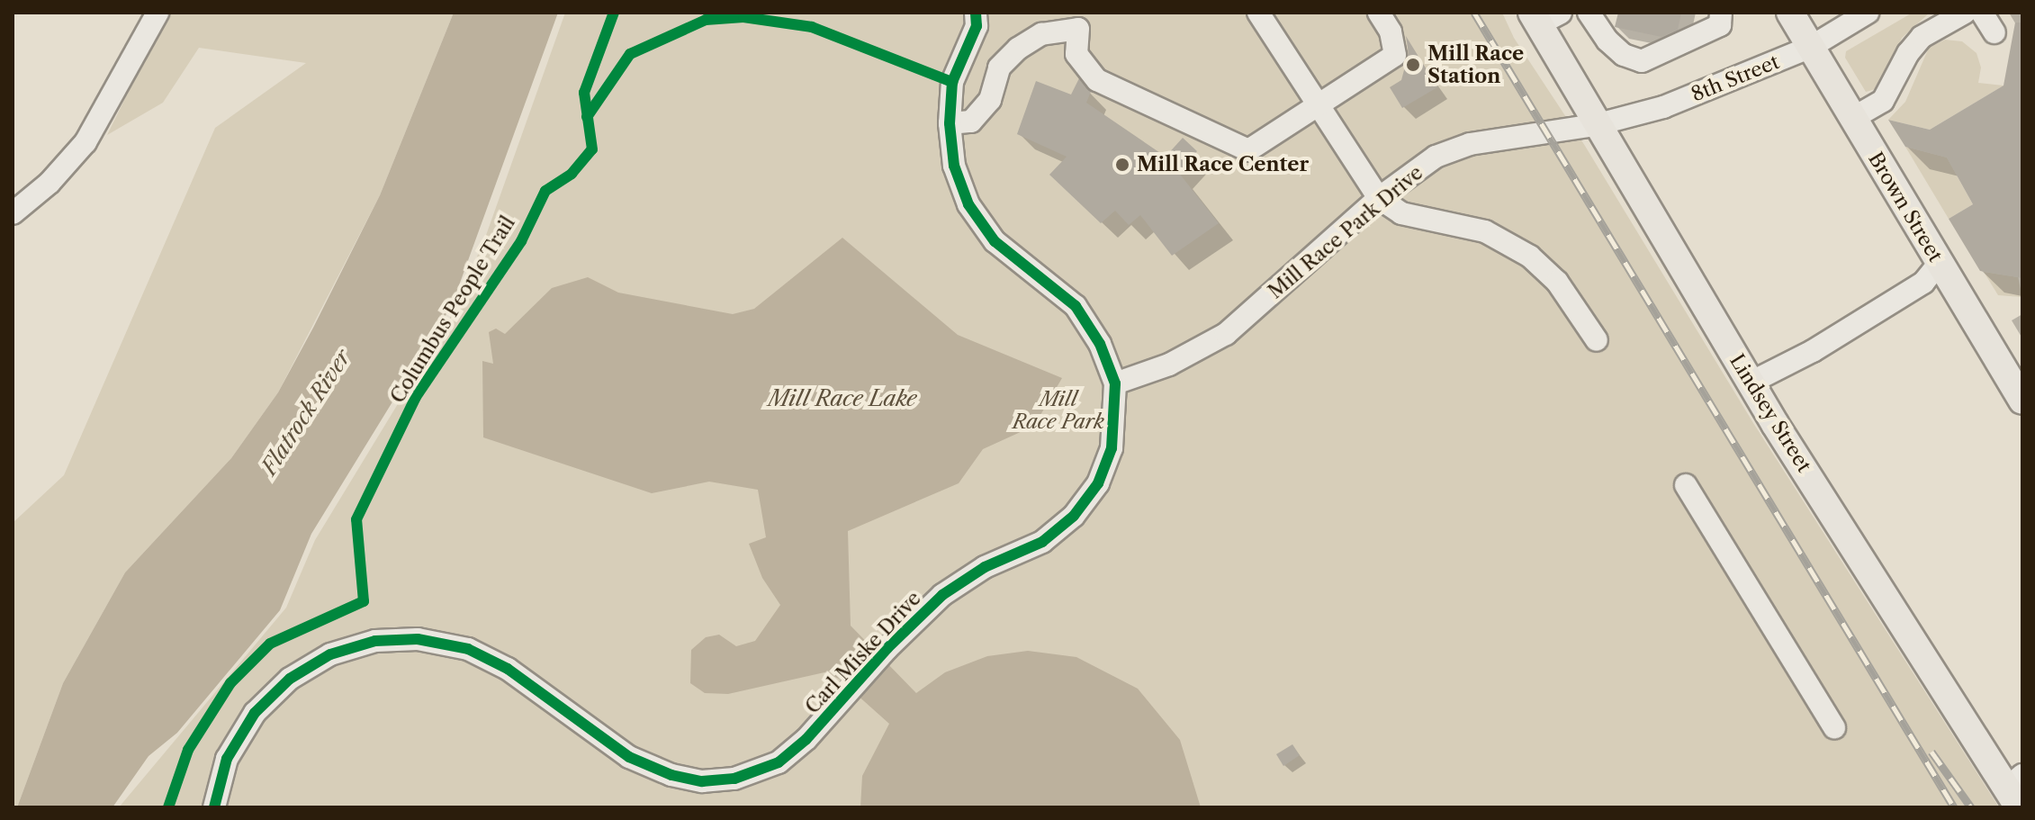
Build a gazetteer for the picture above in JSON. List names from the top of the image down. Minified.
{"streets":{"main road":["Brown Street","Lindsey Street"],"street":["8th Street","Mill Race Park Drive","Carl Miske Drive"],"cycle path":["Columbus People Trail"]},"crossings":[["8th Street","Brown Street"],["8th Street","Mill Race Park Drive"],["8th Street","Lindsey Street"],["Mill Race Park Drive","Lindsey Street"],["Mill Race Park Drive","Carl Miske Drive"]],"water":["Mill Race Lake","Flatrock River"],"parks":["Mill Race Park"],"places":["Mill Race Station","Mill Race Center"]}
